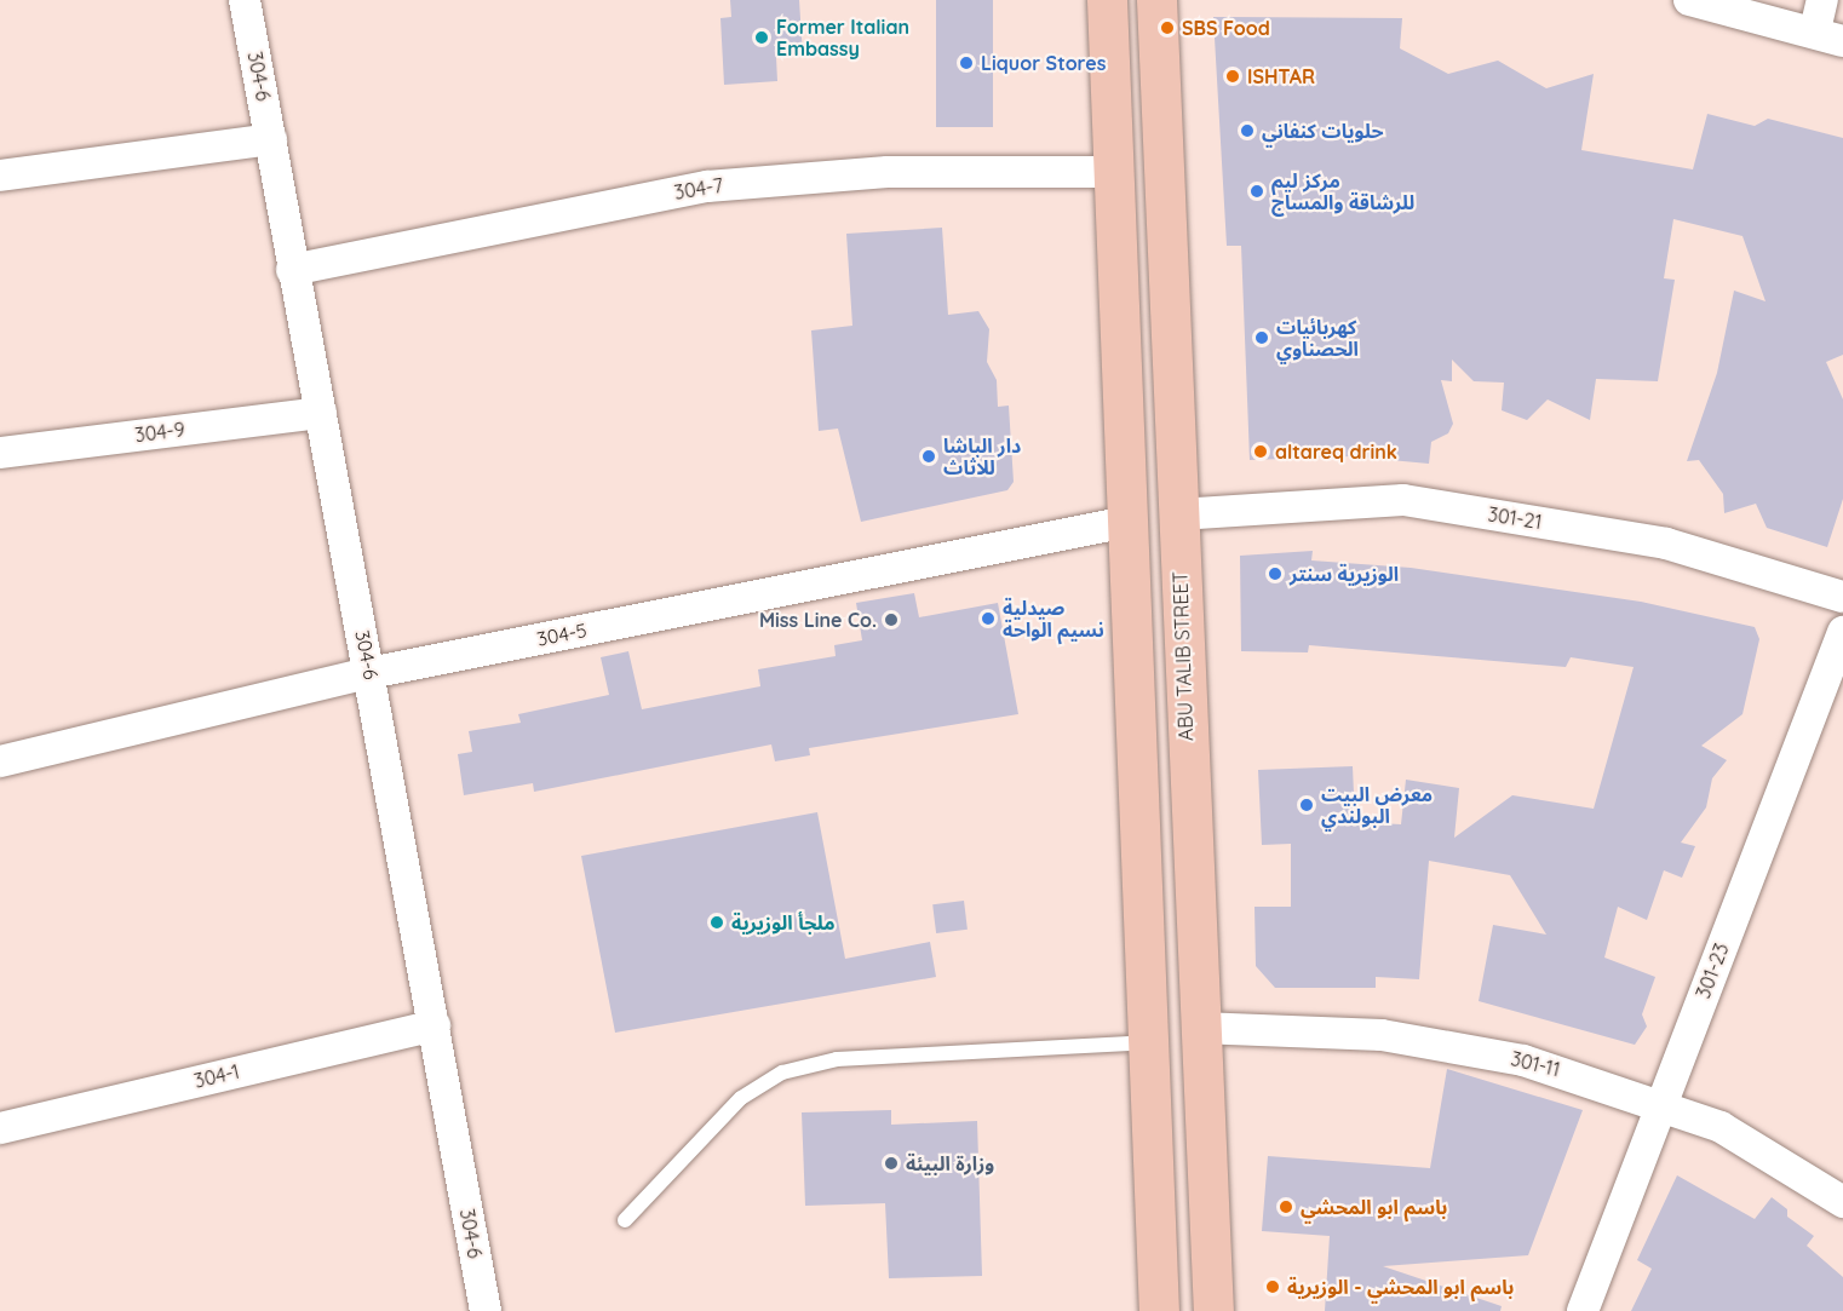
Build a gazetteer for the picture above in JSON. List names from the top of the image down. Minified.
{"streets":{"main road":["ABU TALIB STREET"],"street":["304-6","304-7","304-9","301-21","304-5","301-23","301-11","304-1"]},"crossings":[["304-6","304-7"],["304-6","304-9"],["304-6","304-5"],["304-6","304-1"],["301-21","ABU TALIB STREET"],["ABU TALIB STREET","301-11"],["301-23","301-11"]],"places":["SBS Food","Former Italian Embassy","Liquor Stores","ISHTAR","حلويات كنفاني","مركز ليم للرشاقة والمساج","كهربائيات الحصناوي","altareq drink","دار الباشا للاثاث","الوزيرية سنتر","صيدلية نسيم الواحة","Miss Line Co.","معرض البيت البولندي","ملجأ الوزيرية","وزارة البيئة","باسم ابو المحشي","باسم ابو المحشي - الوزيرية"]}
